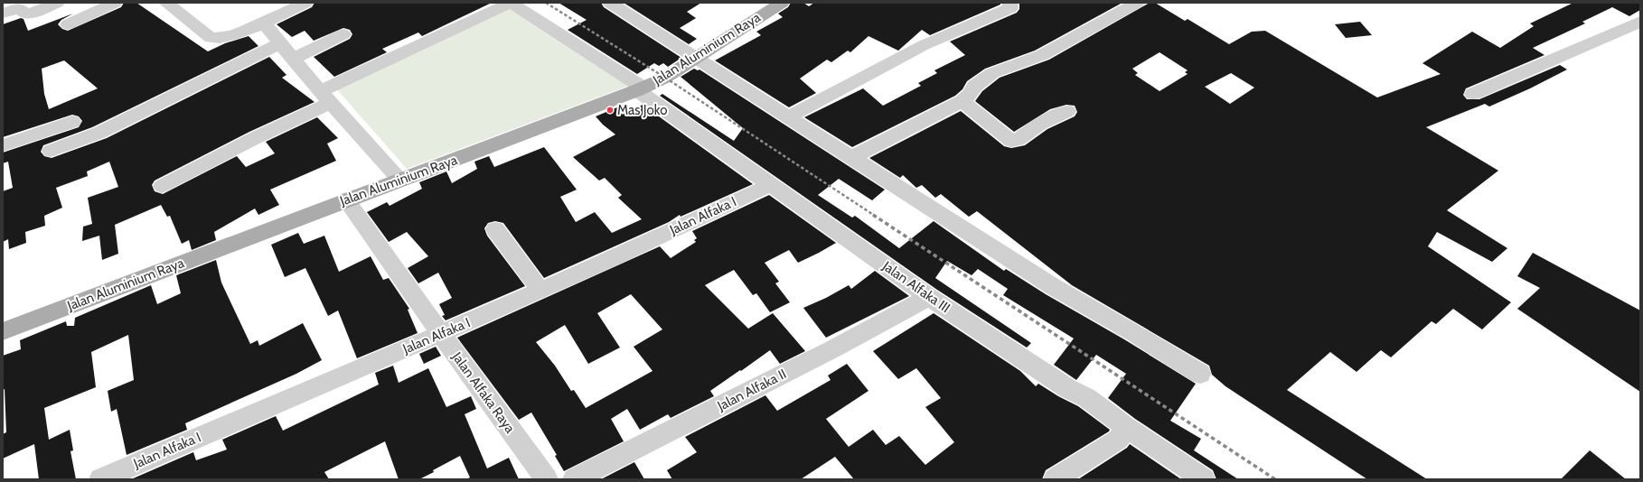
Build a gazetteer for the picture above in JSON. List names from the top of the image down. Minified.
{"streets":{"main road":["Jalan Aluminium Raya"],"street":["Jalan Alfaka I","Jalan Alfaka III","Jalan Alfaka II","Jalan Alfaka Raya"]},"crossings":[["Jalan Aluminium Raya","Jalan Alfaka III"],["Jalan Aluminium Raya","Jalan Alfaka Raya"],["Jalan Alfaka I","Jalan Alfaka III"],["Jalan Alfaka I","Jalan Alfaka Raya"],["Jalan Alfaka III","Jalan Alfaka II"]],"places":["Mas Joko"]}
